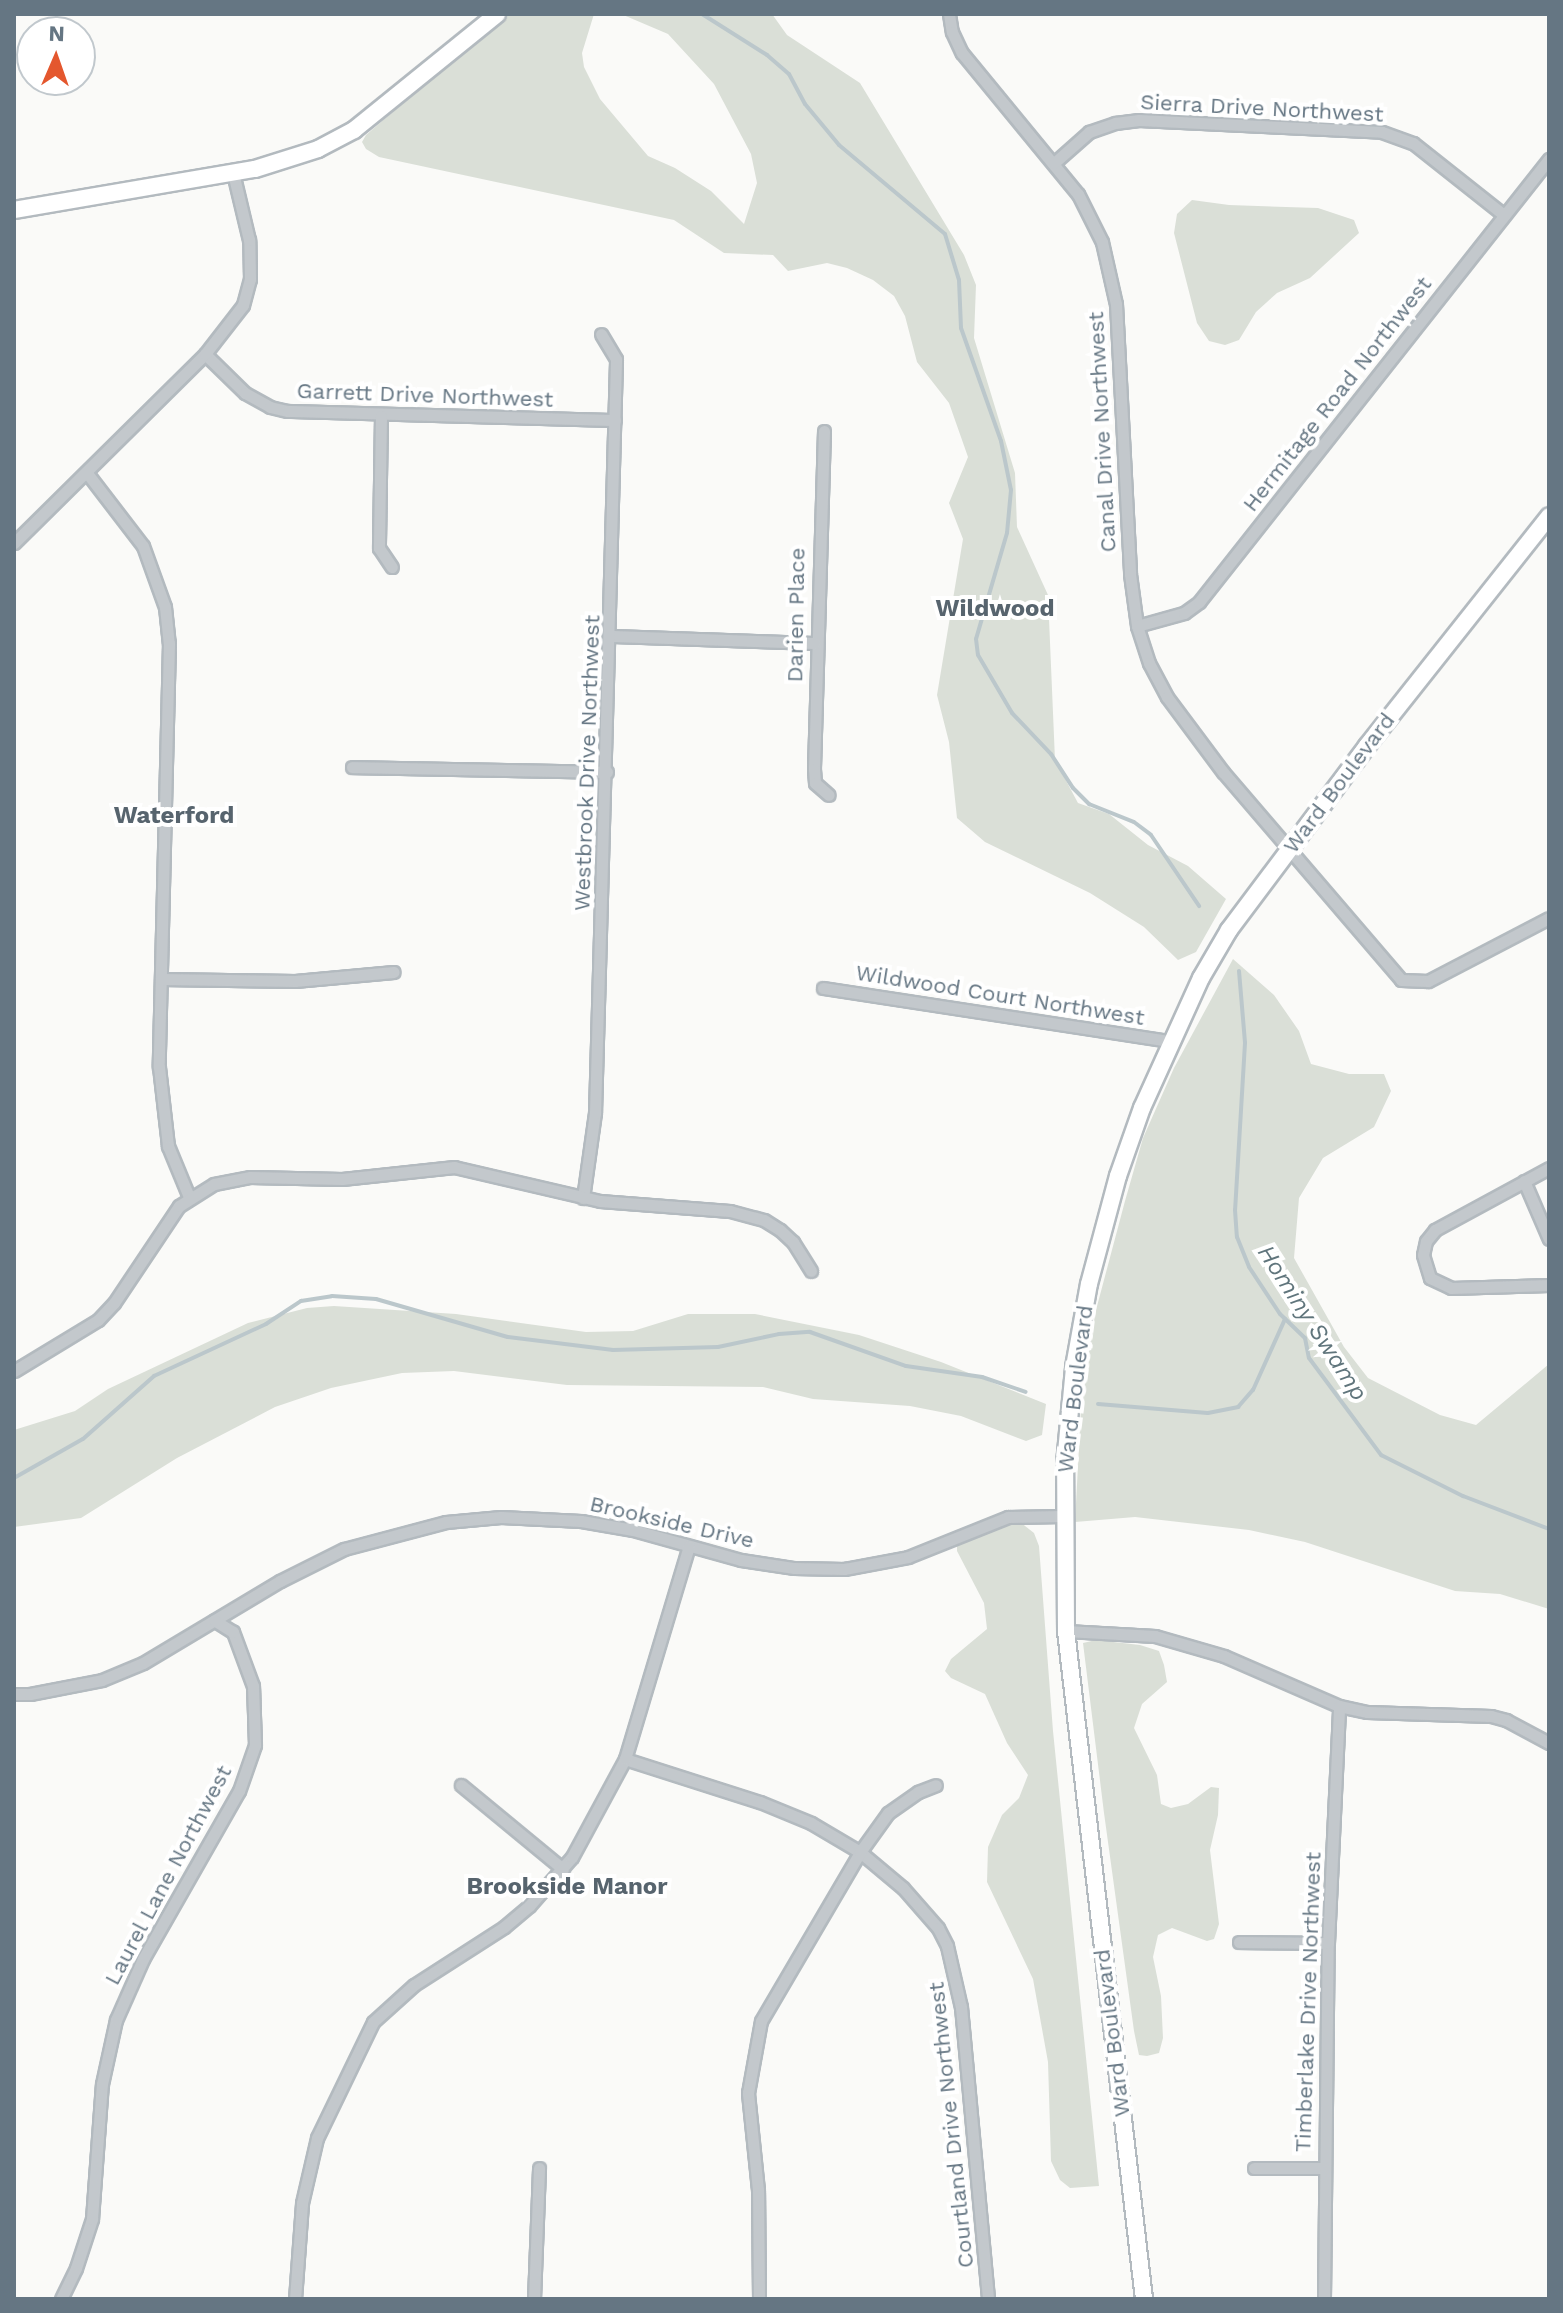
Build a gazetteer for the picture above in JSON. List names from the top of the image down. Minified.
{"streets":{"main road":["Ward Boulevard"],"street":["Sierra Drive Northwest","Hermitage Road Northwest","Garrett Drive Northwest","Canal Drive Northwest","Darien Place","Westbrook Drive Northwest","Wildwood Court Northwest","Brookside Drive","Laurel Lane Northwest","Timberlake Drive Northwest","Courtland Drive Northwest"]},"crossings":[["Sierra Drive Northwest","Hermitage Road Northwest"],["Sierra Drive Northwest","Canal Drive Northwest"],["Hermitage Road Northwest","Canal Drive Northwest"],["Garrett Drive Northwest","Westbrook Drive Northwest"],["Canal Drive Northwest","Ward Boulevard"],["Ward Boulevard","Wildwood Court Northwest"],["Ward Boulevard","Brookside Drive"],["Brookside Drive","Laurel Lane Northwest"]],"districts":["Wildwood","Waterford","Brookside Manor"],"water":["Hominy Swamp"],"north":"top"}
